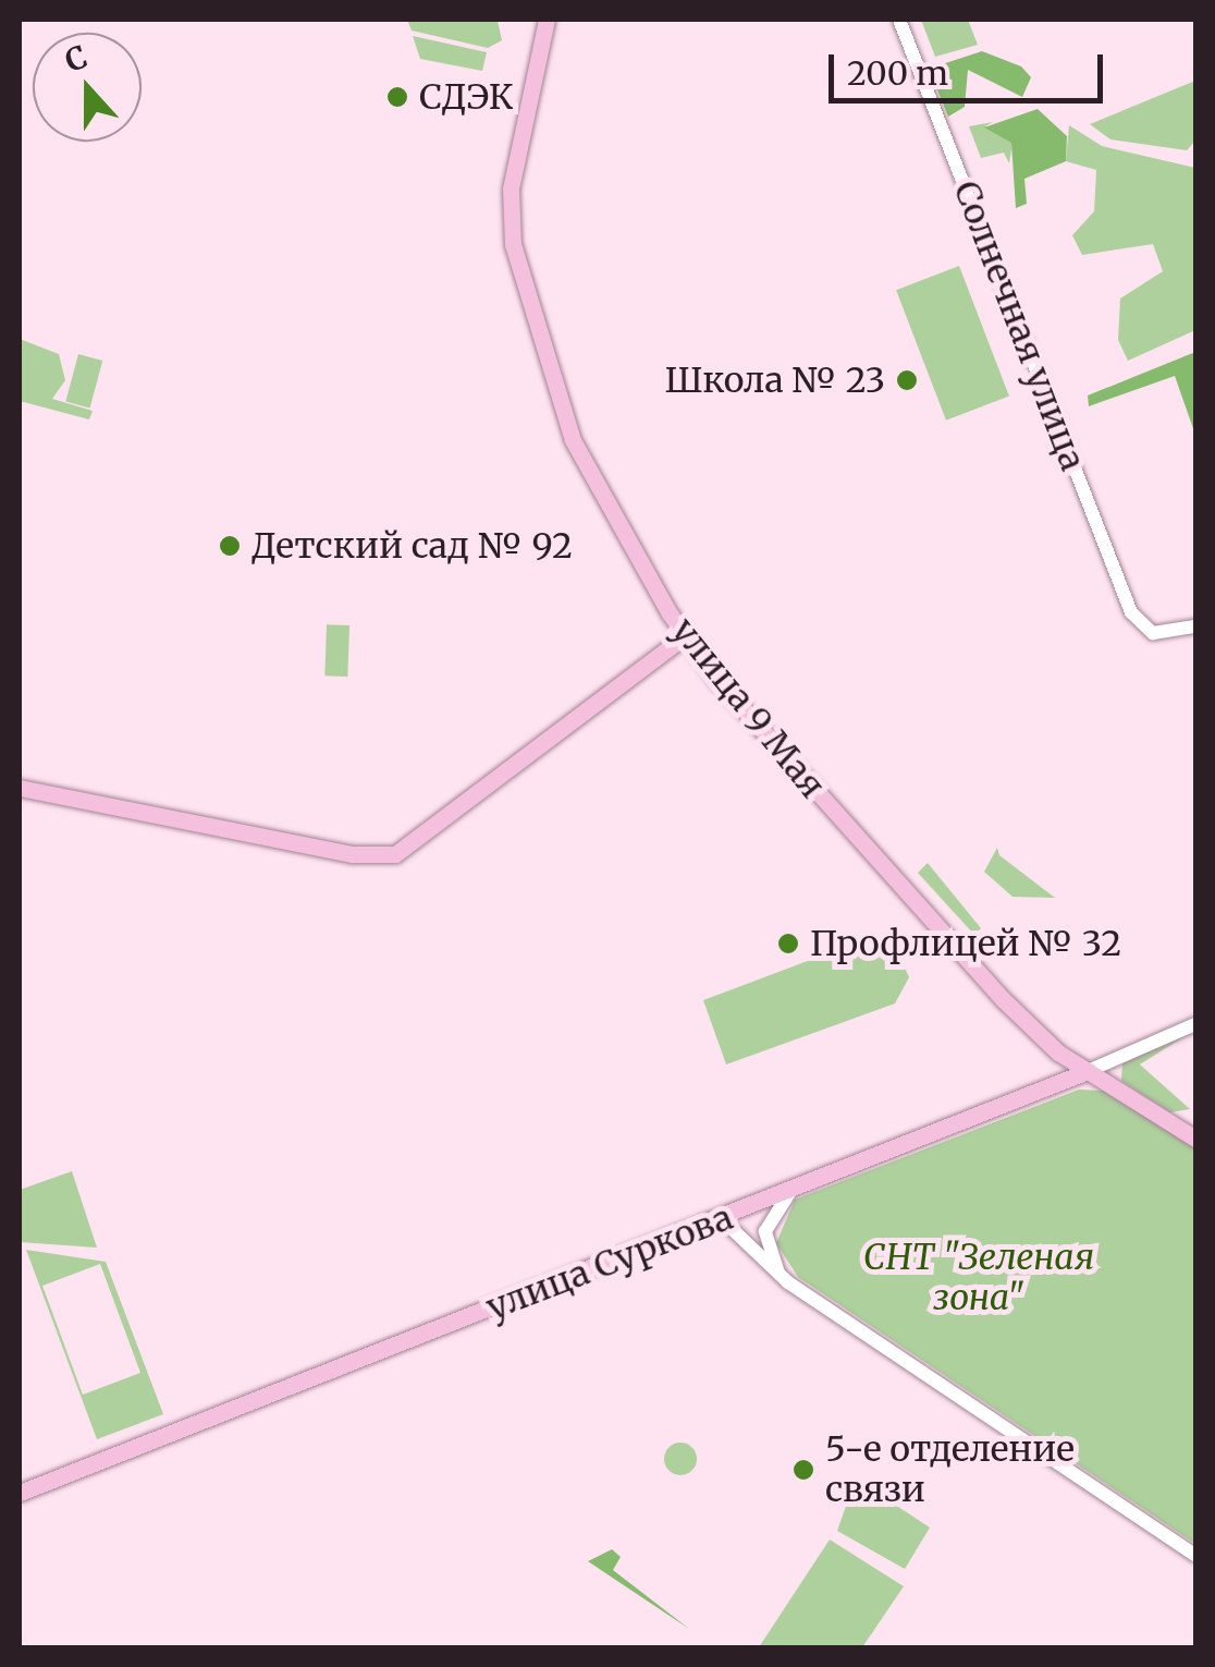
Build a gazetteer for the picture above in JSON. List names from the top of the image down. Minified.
{"streets":{"main road":["улица 9 Мая","улица Суркова"],"street":["Солнечная улица"]},"crossings":[["улица 9 Мая","улица Суркова"]],"parks":["СНТ \"Зеленая зона\""],"places":["СДЭК","Школа № 23","Детский сад № 92","Профлицей № 32","5-е отделение связи"],"scale_bar":"200 m","north":"top"}
